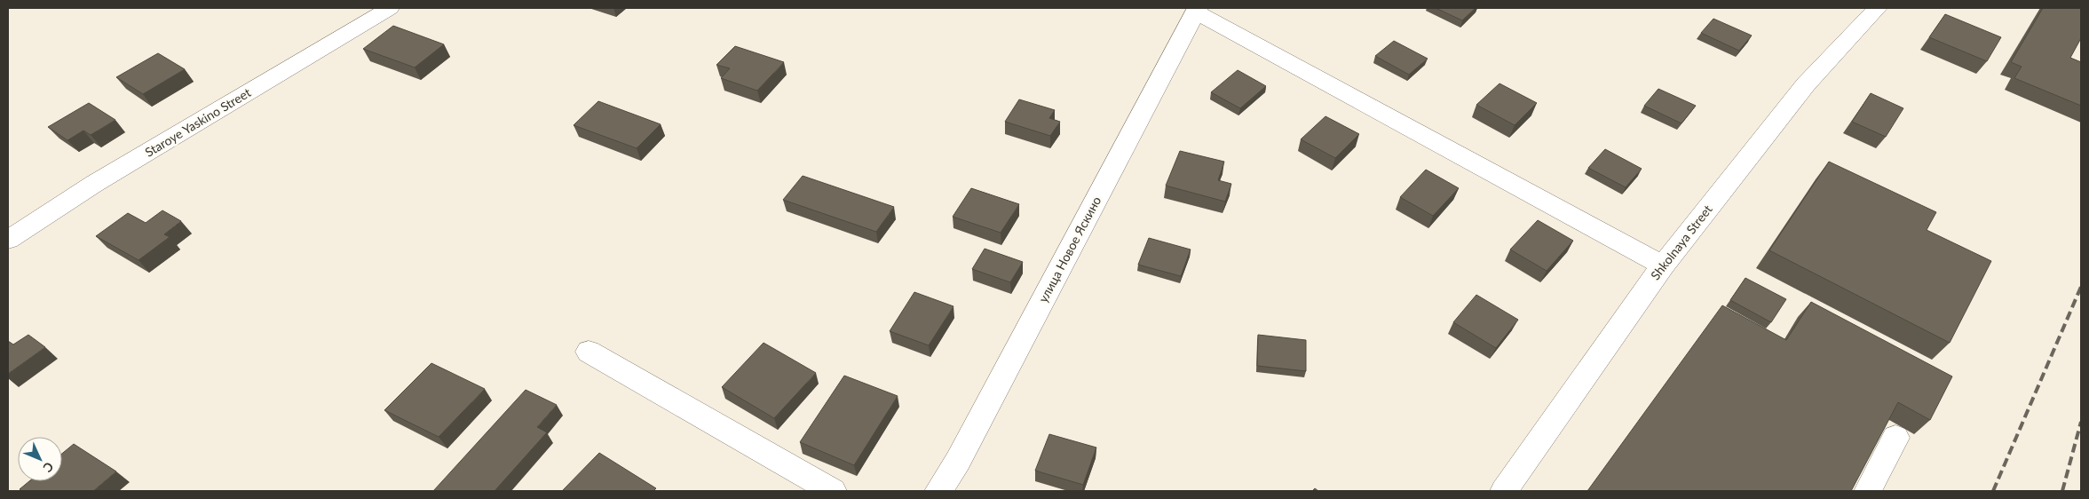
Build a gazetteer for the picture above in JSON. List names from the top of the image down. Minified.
{"streets":{"street":["Staroye Yaskino Street","Shkolnaya Street","улица Новое Яскино"]},"north":"bottom right"}
